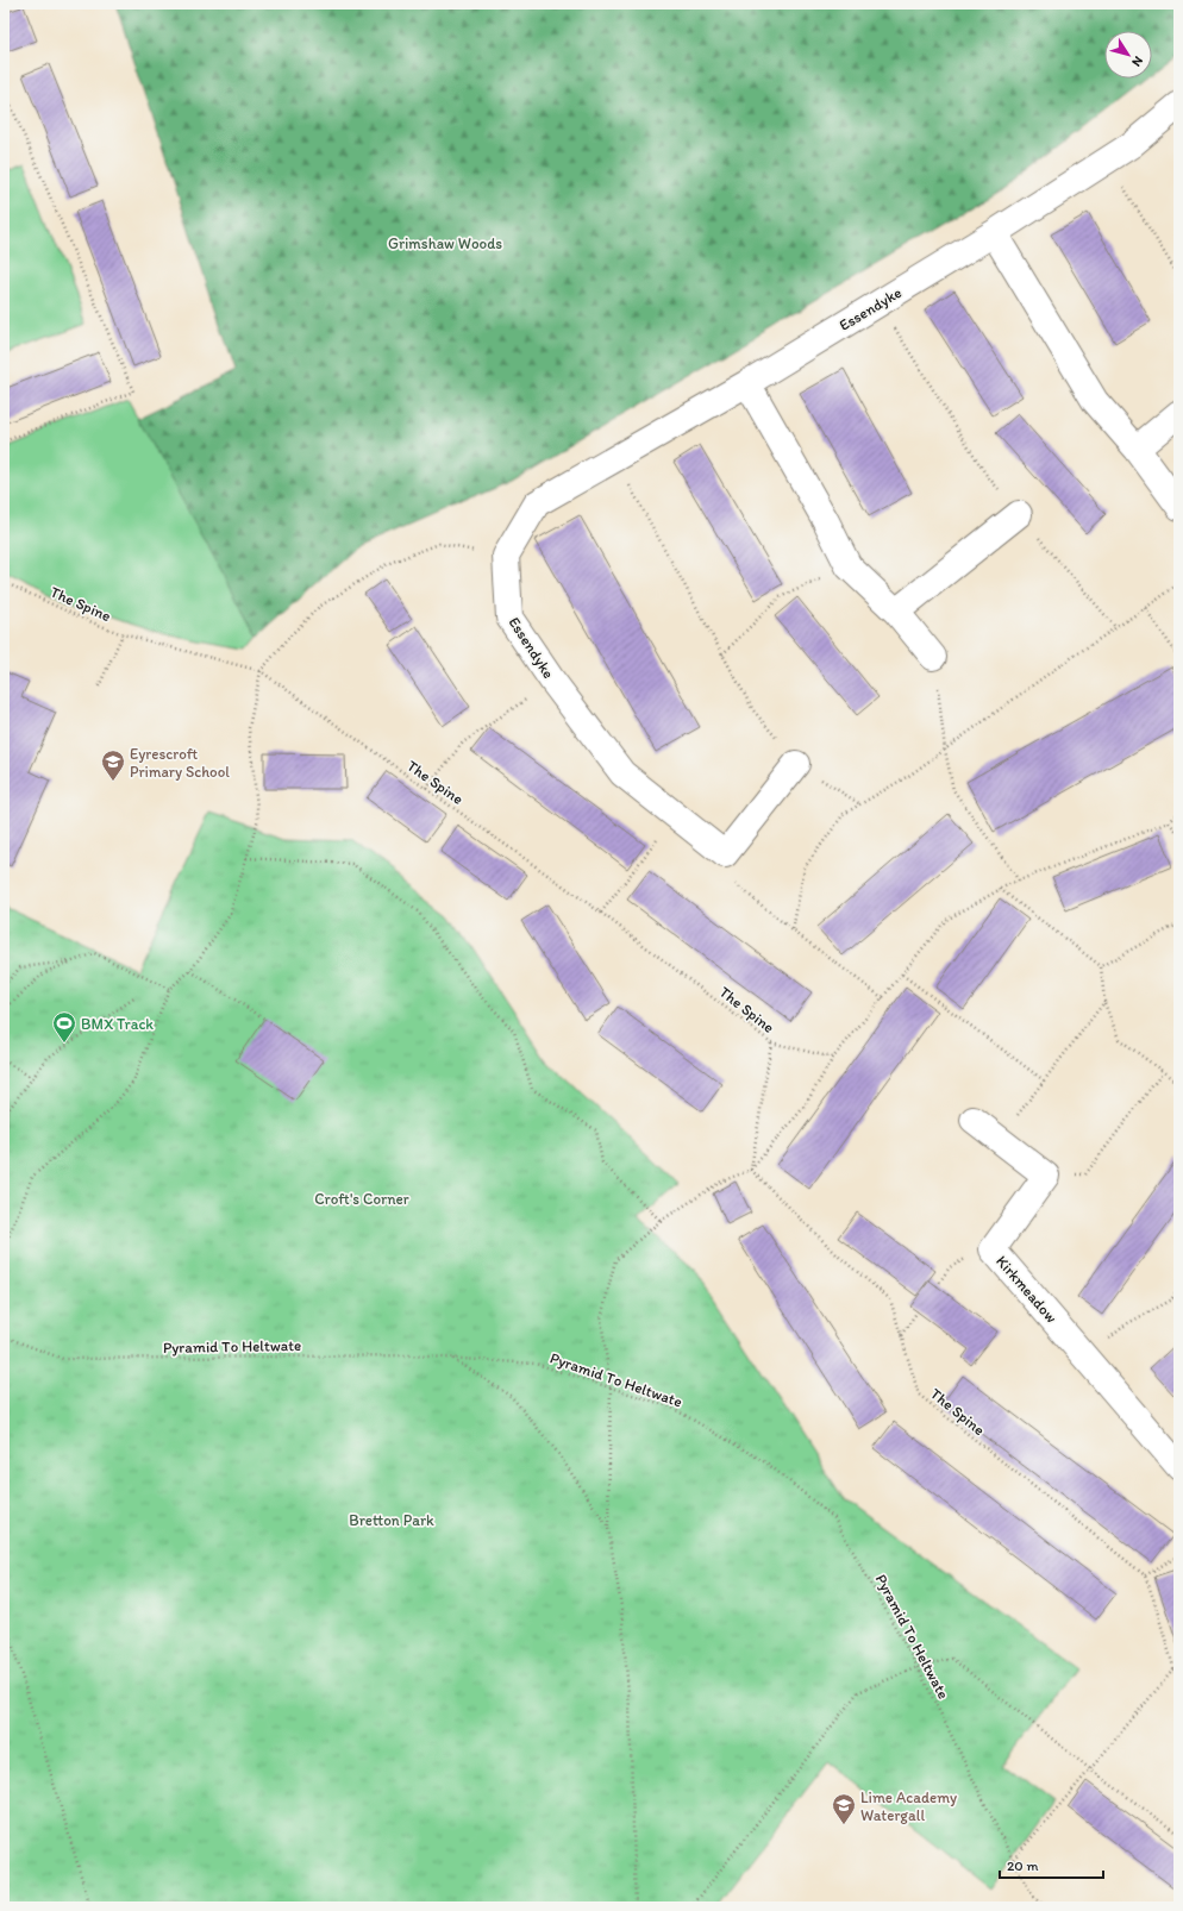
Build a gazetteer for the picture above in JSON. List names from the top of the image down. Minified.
{"streets":{"street":["Essendyke","Kirkmeadow"],"path":["The Spine","Pyramid To Heltwate"]},"parks":["Grimshaw Woods","Croft's Corner","Bretton Park"],"places":{"school or university":["Eyrescroft Primary School","Lime Academy Watergall"],"sports":["BMX Track"]},"scale_bar":"20 m","north":"bottom right"}
